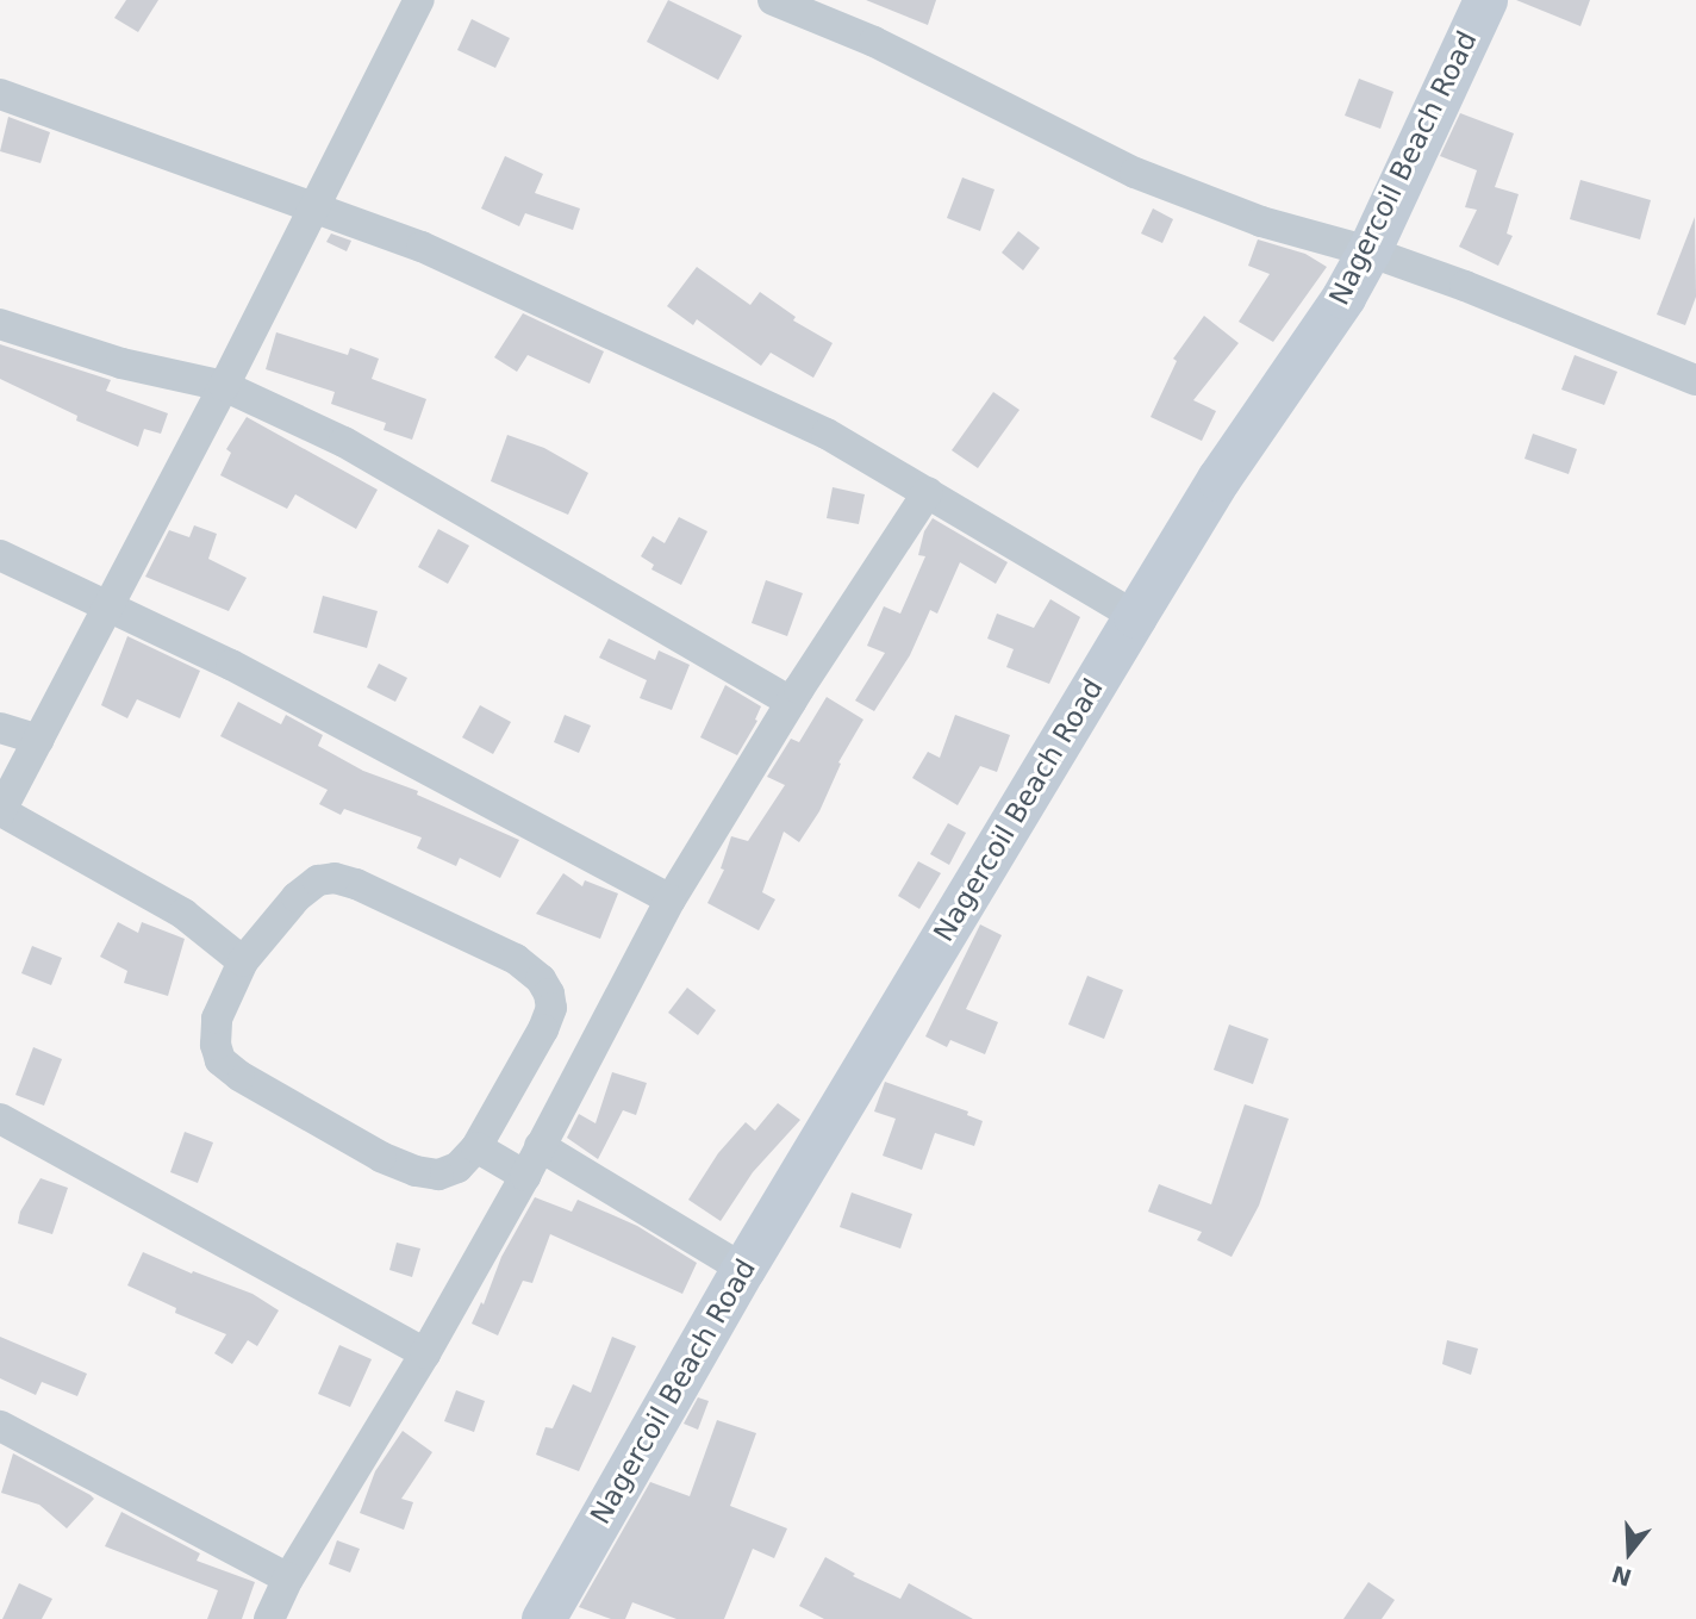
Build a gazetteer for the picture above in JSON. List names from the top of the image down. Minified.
{"streets":{"main road":["Nagercoil Beach Road"]},"north":"bottom"}
